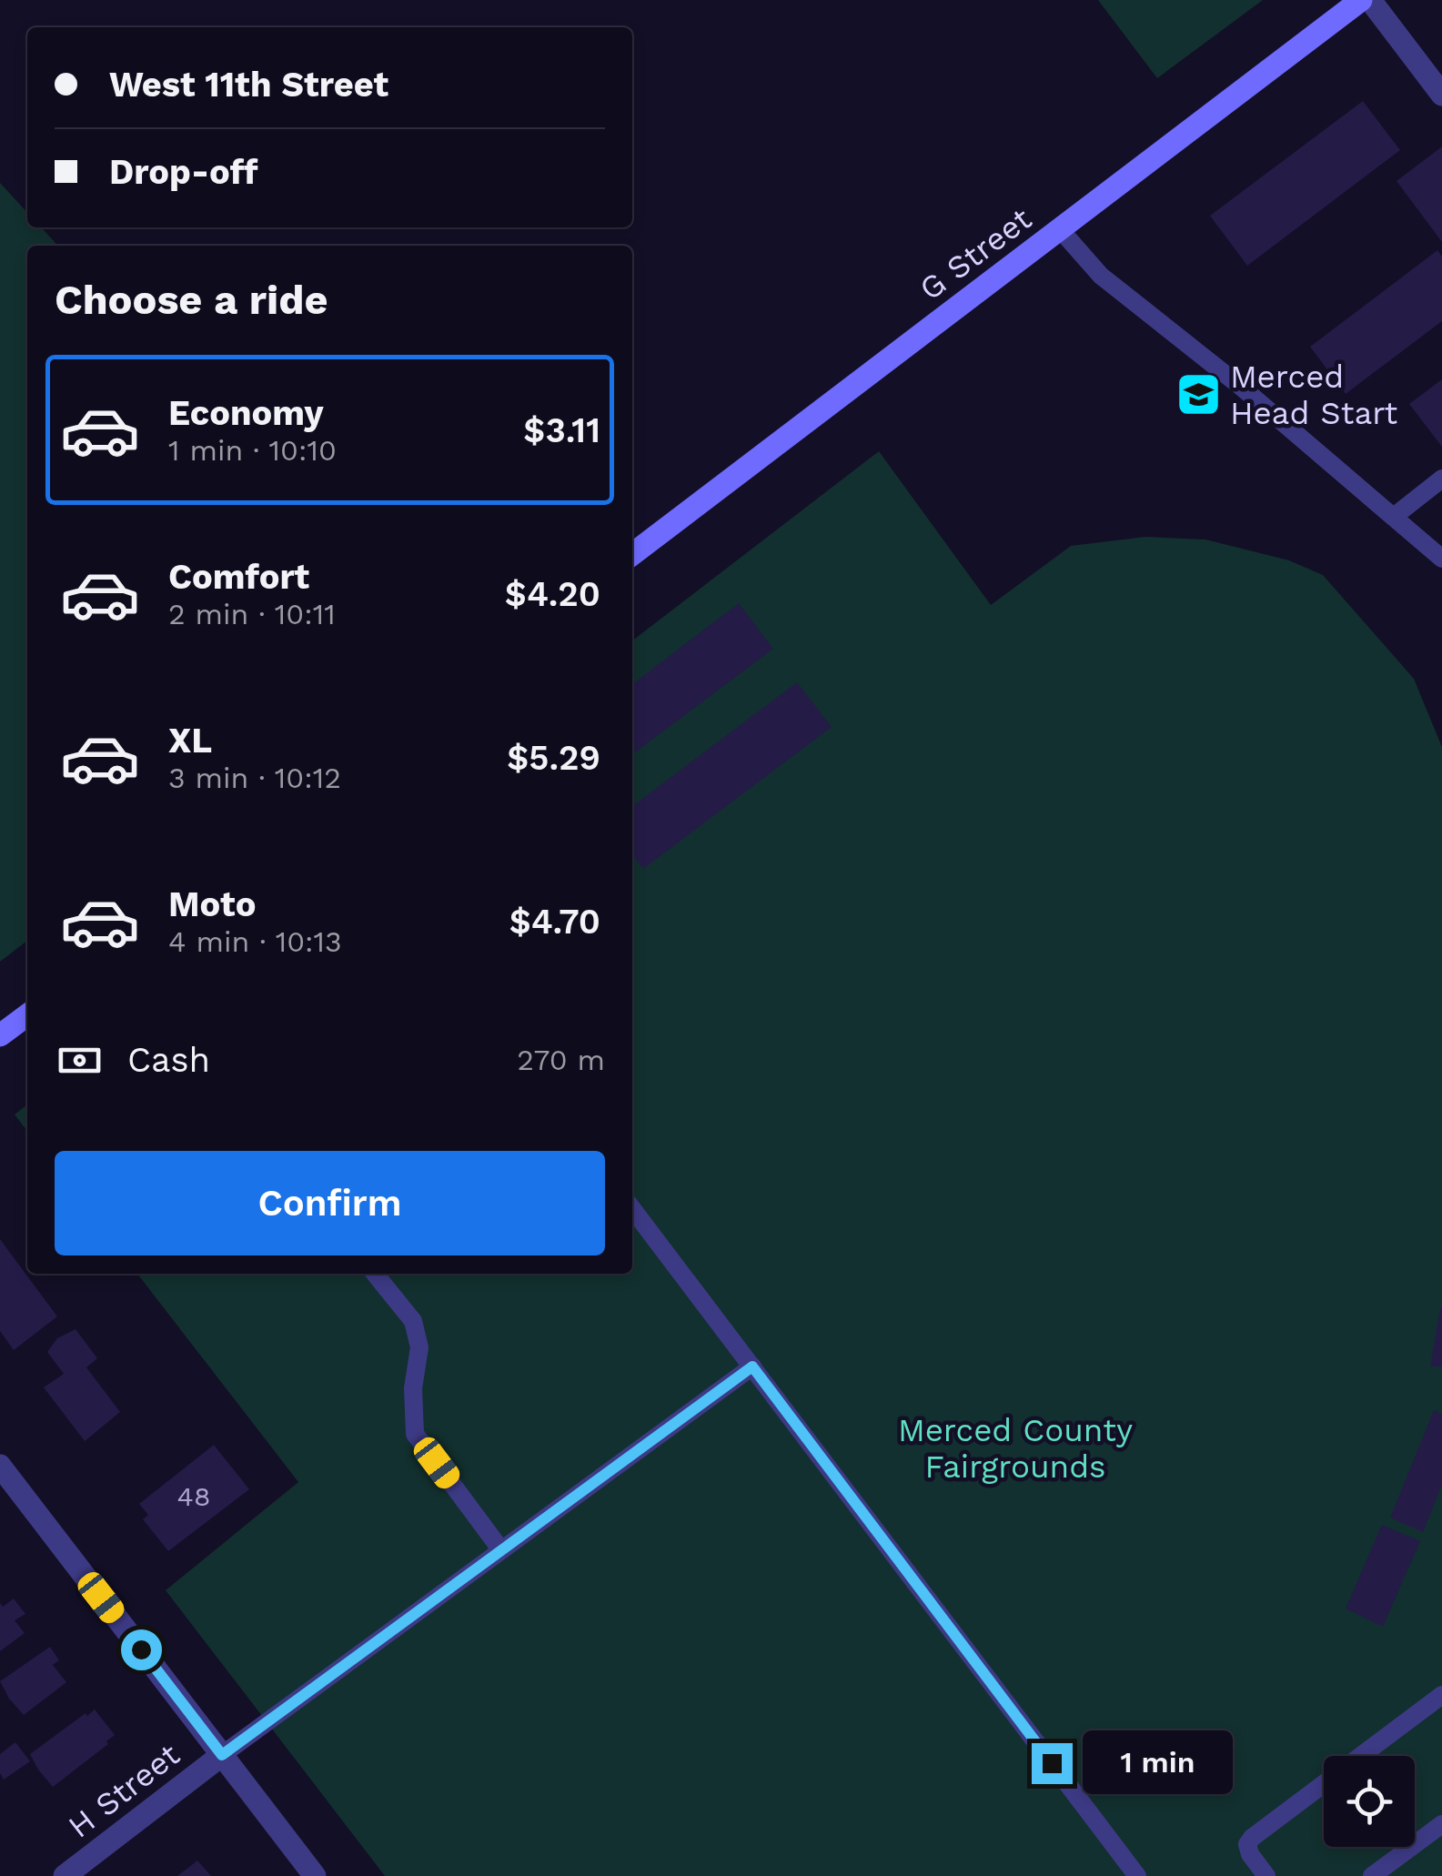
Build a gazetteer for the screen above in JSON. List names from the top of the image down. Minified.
{"streets":{"main road":["G Street"],"street":["H Street"]},"parks":["Merced County Fairgrounds"],"places":{"school or university":["Merced Head Start"]},"house_numbers":["48"],"page":{"banner":["West 11th Street","Drop-off"],"heading":"Choose a ride","list":[{"name":"Economy","note":"1 min · 10:10","value":"$3.11"},{"name":"Comfort","note":"2 min · 10:11","value":"$4.20"},{"name":"XL","note":"3 min · 10:12","value":"$5.29"},{"name":"Moto","note":"4 min · 10:13","value":"$4.70"}],"pay":["Cash","270 m"],"buttons":"Confirm","bubble":"1 min"}}
